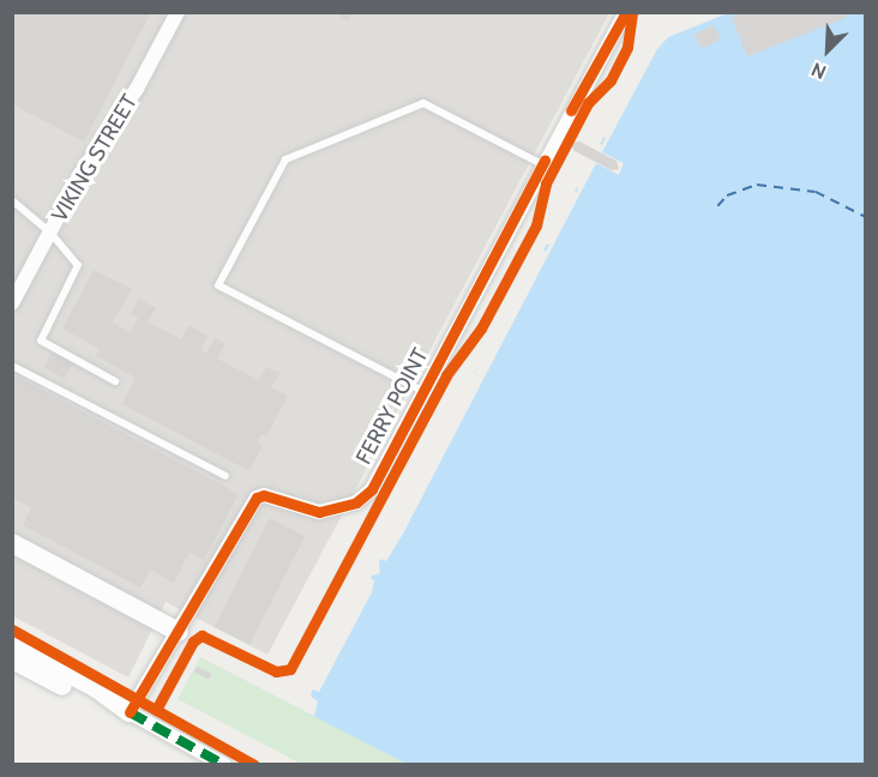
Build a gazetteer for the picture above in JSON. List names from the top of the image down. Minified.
{"streets":{"street":["VIKING STREET","FERRY POINT"]},"north":"bottom left"}
